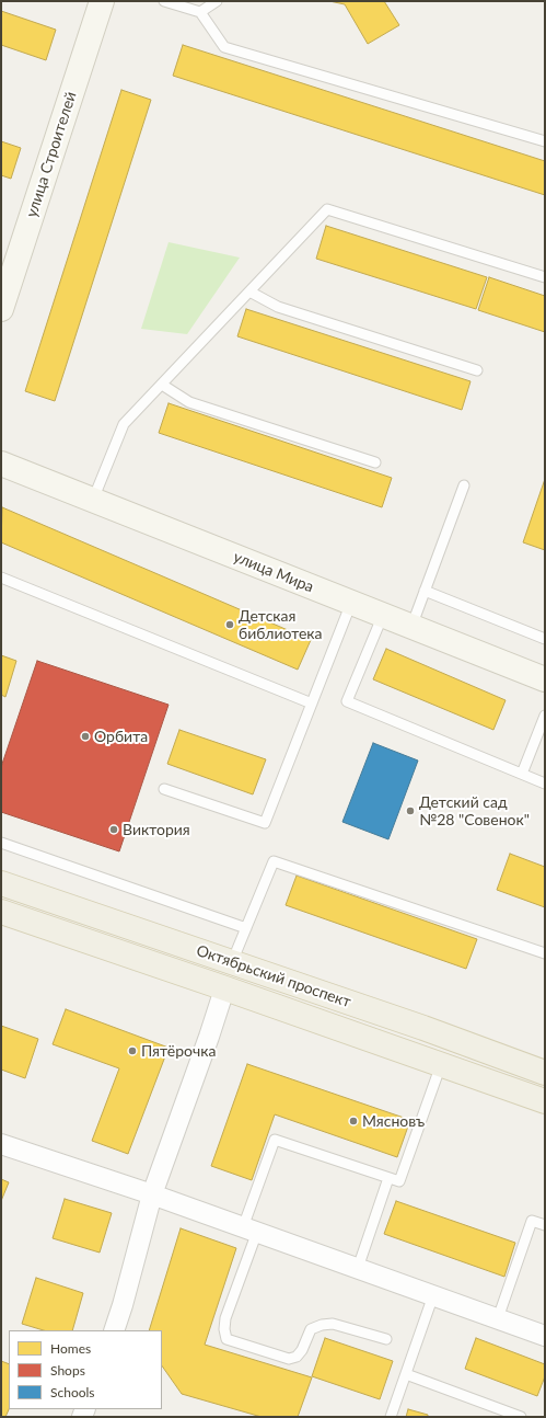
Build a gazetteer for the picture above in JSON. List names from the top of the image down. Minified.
{"streets":{"main road":["Октябрьский проспект"],"street":["улица Строителей","улица Мира"]},"places":["Детская библиотека","Орбита","Детский сад №28 \"Совенок\"","Виктория","Пятёрочка","Мясновъ"],"legend":["Homes","Shops","Schools"]}
